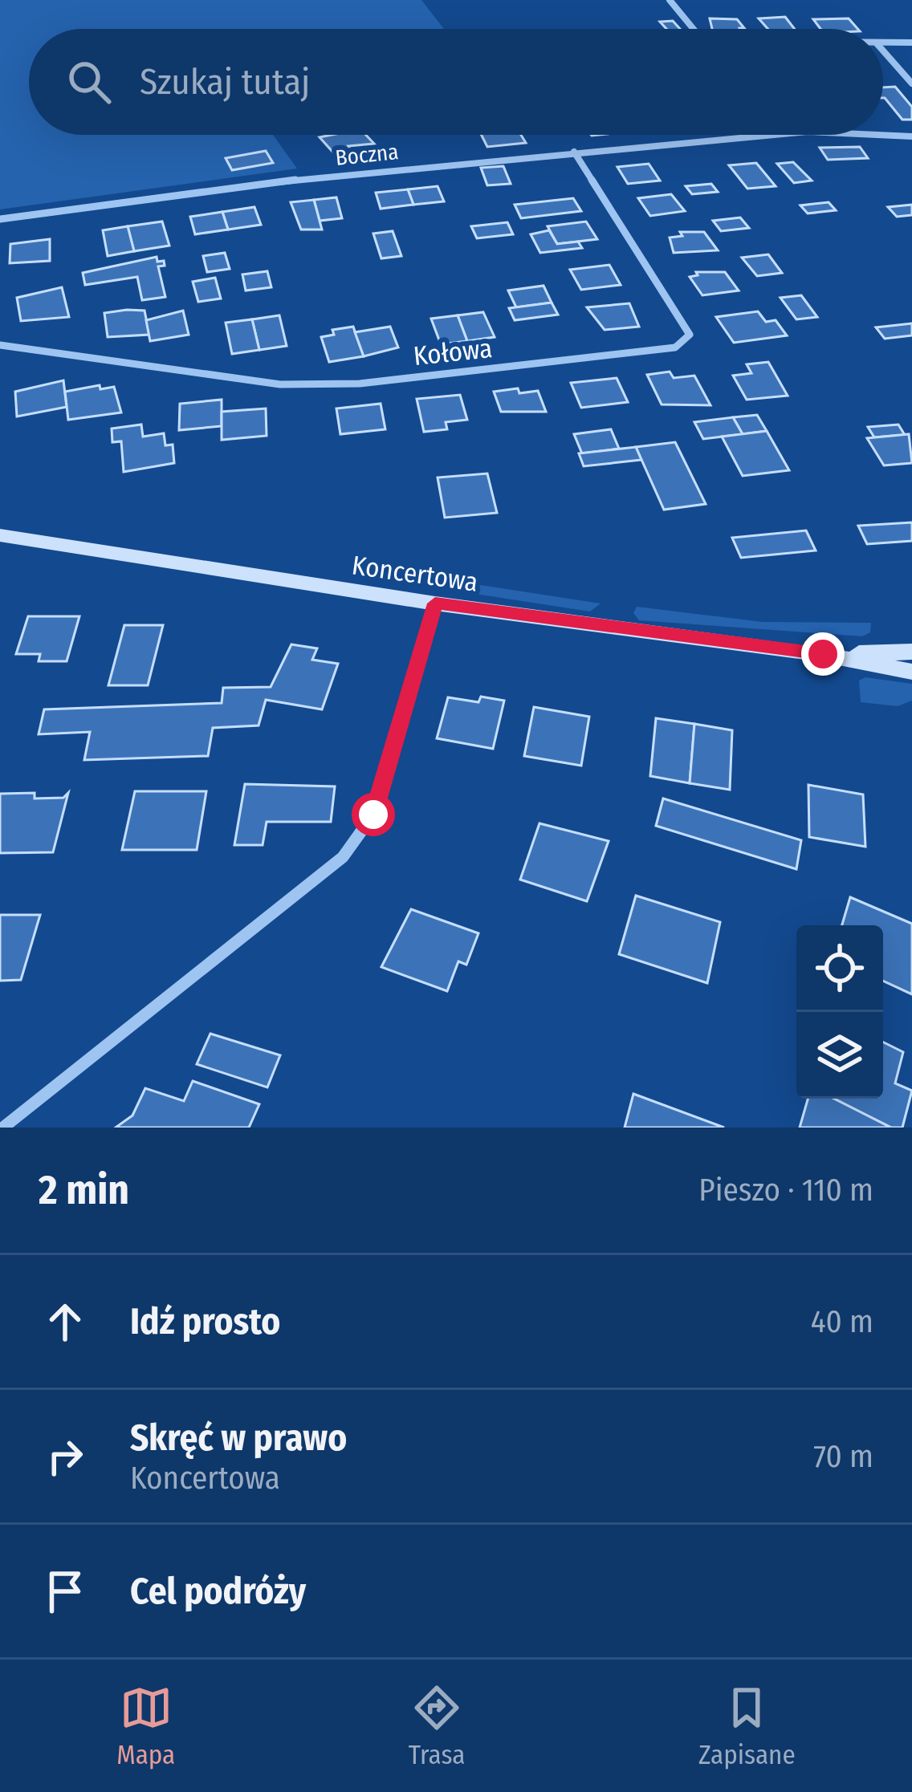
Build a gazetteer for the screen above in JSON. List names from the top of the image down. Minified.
{"streets":{"street":["Boczna","Kołowa","Koncertowa"]},"crossings":[["Boczna","Kołowa"]],"page":{"search":"Szukaj tutaj","heading":["2 min","Pieszo · 110 m"],"list":[["Idź prosto","40 m"],["Skręć w prawo","Koncertowa","70 m"],"Cel podróży"],"nav":["Mapa","Trasa","Zapisane"]}}
